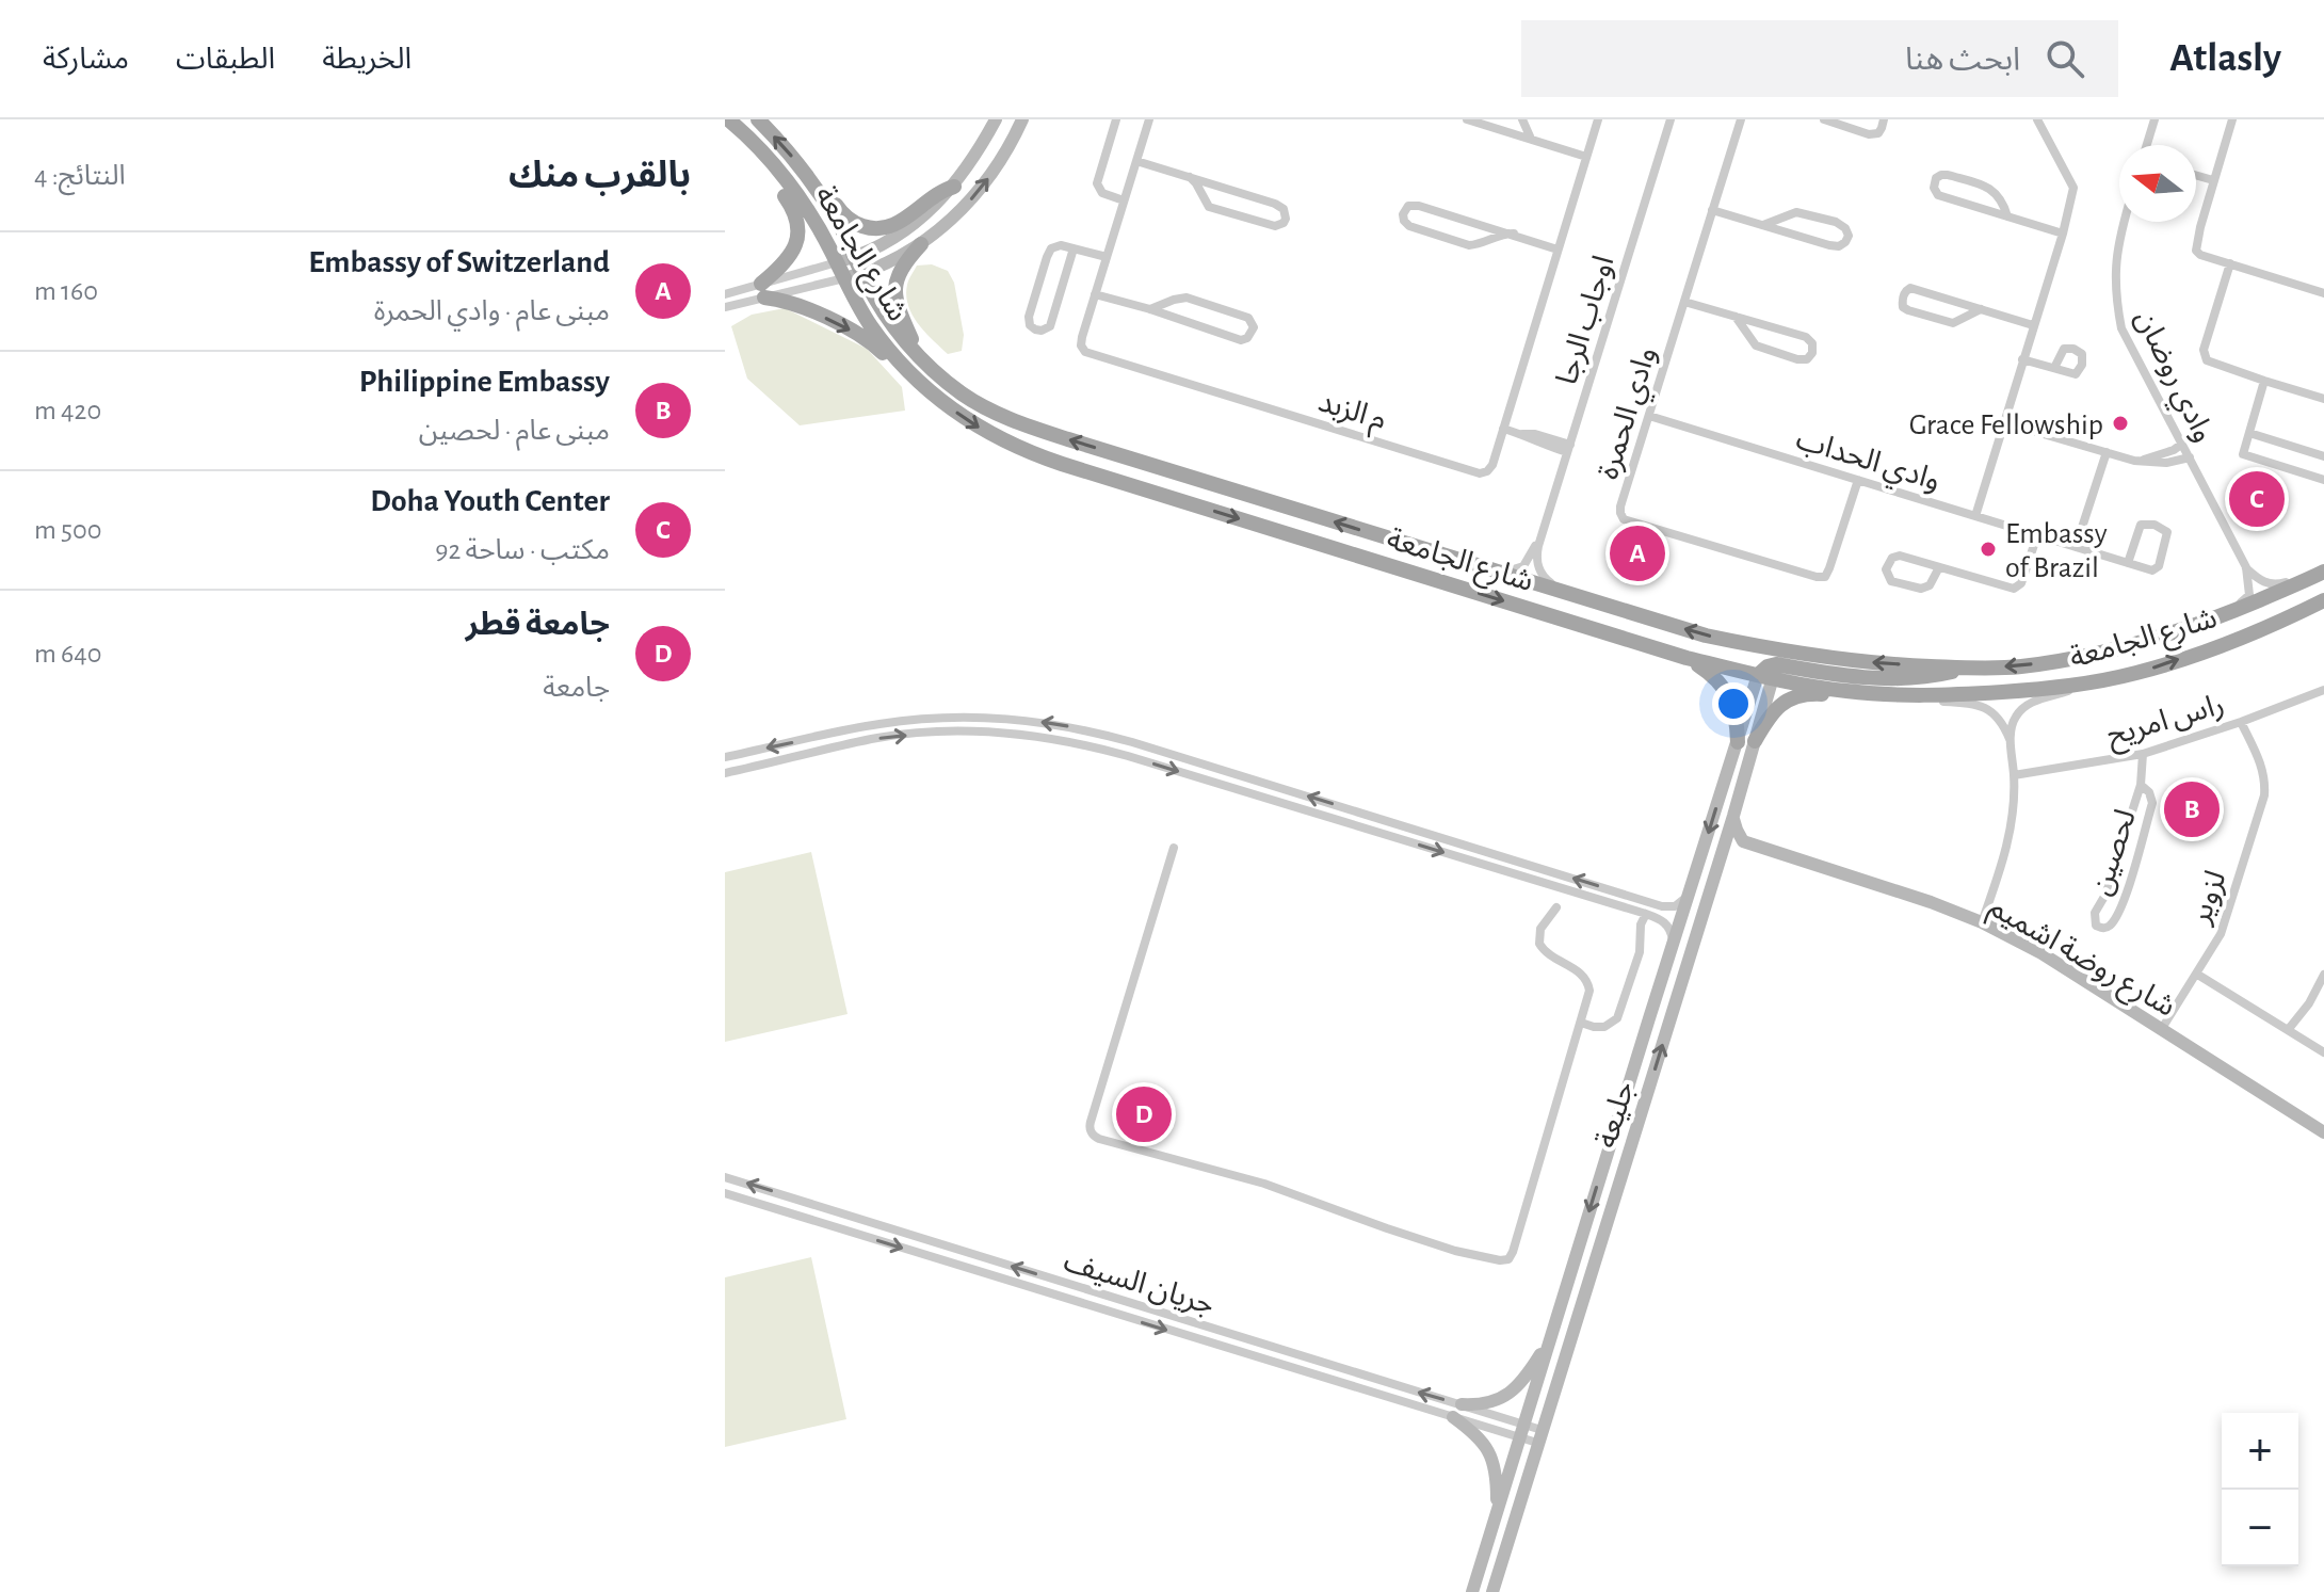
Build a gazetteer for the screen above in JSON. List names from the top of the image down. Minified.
{"streets":{"main road":["شارع الجامعة","شارع روضة اشميم","جليعة"],"street":["اوجاب الرجا","وادي روضان","م الزبد","وادي الحمرة","وادي الحداب","راس امريح","لحصين","لزوير","جريان السيف"]},"crossings":[["شارع الجامعة","اوجاب الرجا"],["شارع الجامعة","راس امريح"],["شارع الجامعة","جليعة"],["وادي الحمرة","وادي الحداب"],["راس امريح","لحصين"],["راس امريح","لزوير"],["لزوير","شارع روضة اشميم"],["جليعة","جريان السيف"]],"places":["Grace Fellowship","Embassy of Brazil"],"north":"left","page":{"header":"Atlasly","search":"ابحث هنا","nav":["الخريطة","الطبقات","مشاركة"],"heading":["بالقرب منك","النتائج: 4"],"list":[{"mark":"A","name":"Embassy of Switzerland","note":"مبنى عام · وادي الحمرة","value":"160 m"},{"mark":"B","name":"Philippine Embassy","note":"مبنى عام · لحصين","value":"420 m"},{"mark":"C","name":"Doha Youth Center","note":"مكتب · ساحة 92","value":"500 m"},{"mark":"D","name":"جامعة قطر","note":"جامعة","value":"640 m"}],"pins":["C","A","B","D"],"map_buttons":["+","−"]}}
